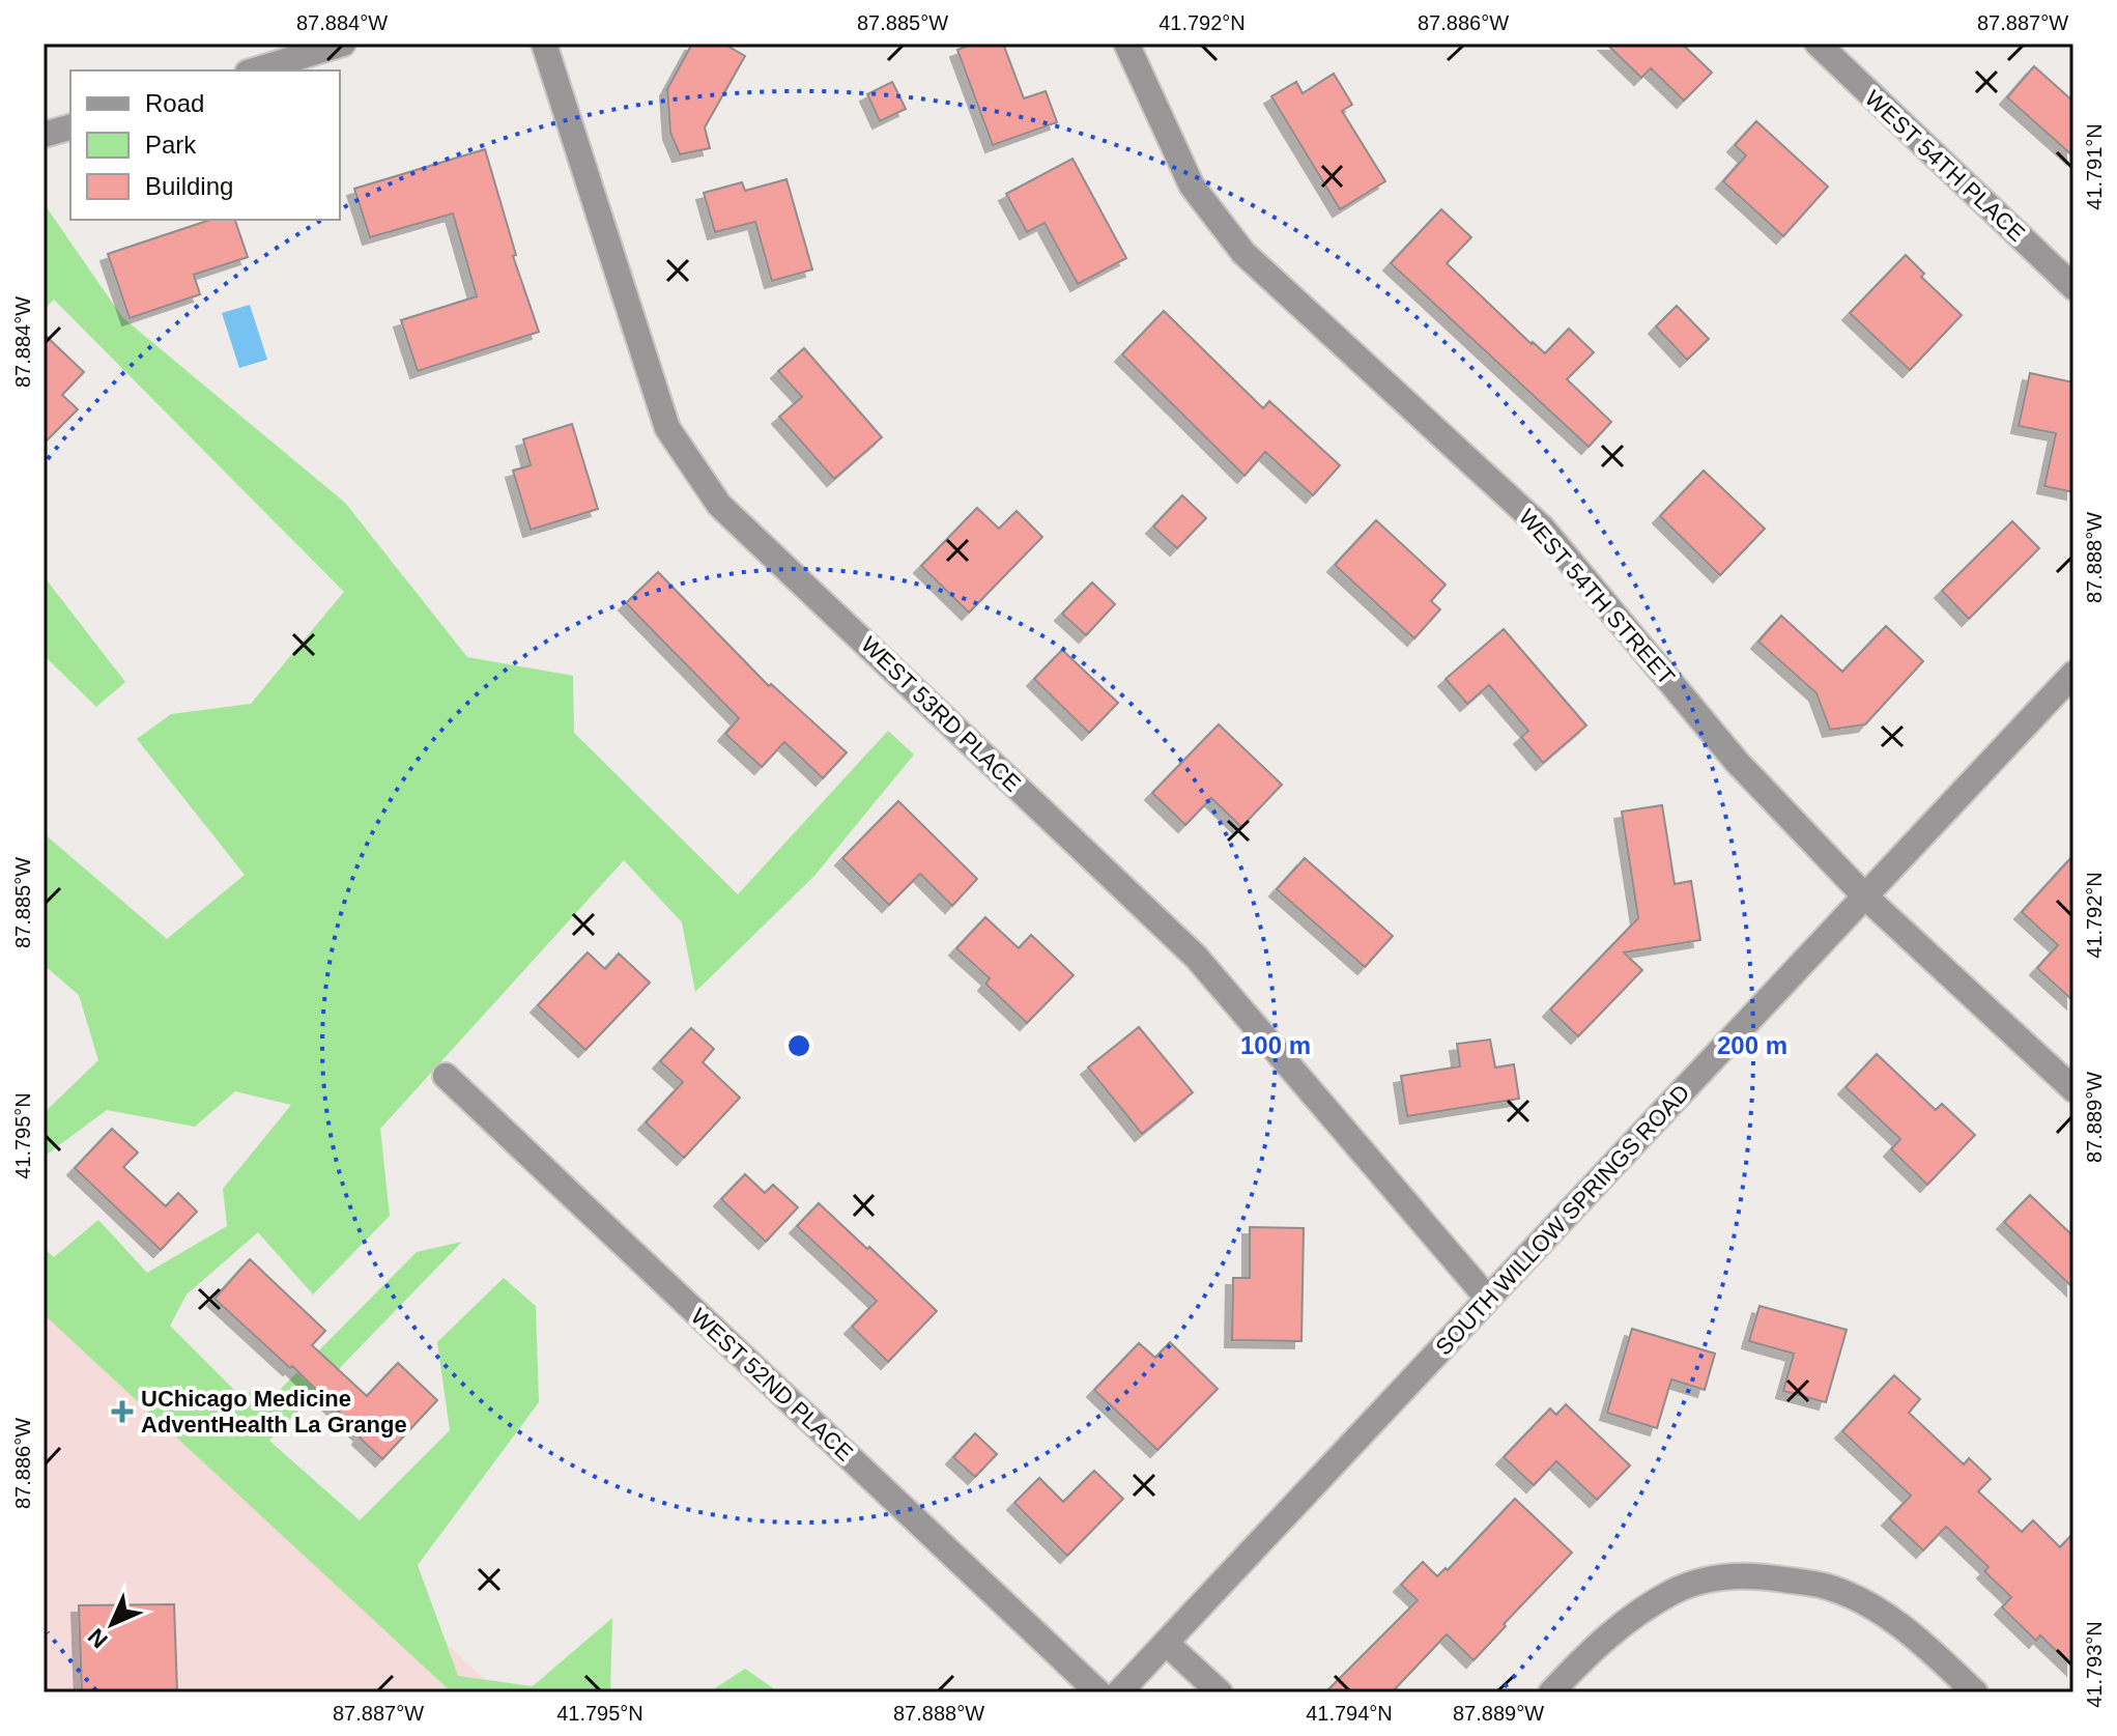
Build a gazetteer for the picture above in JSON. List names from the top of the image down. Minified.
{"streets":{"street":["WEST 54TH PLACE","WEST 54TH STREET","WEST 53RD PLACE","SOUTH WILLOW SPRINGS ROAD","WEST 52ND PLACE"]},"crossings":[["WEST 54TH STREET","SOUTH WILLOW SPRINGS ROAD"],["WEST 53RD PLACE","SOUTH WILLOW SPRINGS ROAD"]],"places":{"health":["UChicago Medicine AdventHealth La Grange"]},"legend":["Road","Park","Building"],"north":"bottom left","coordinates":["87.884°W","87.885°W","41.792°N","87.886°W","87.887°W","41.791°N","87.888°W","87.889°W","41.795°N","41.793°N","41.794°N"],"rings":["100 m","200 m"]}
